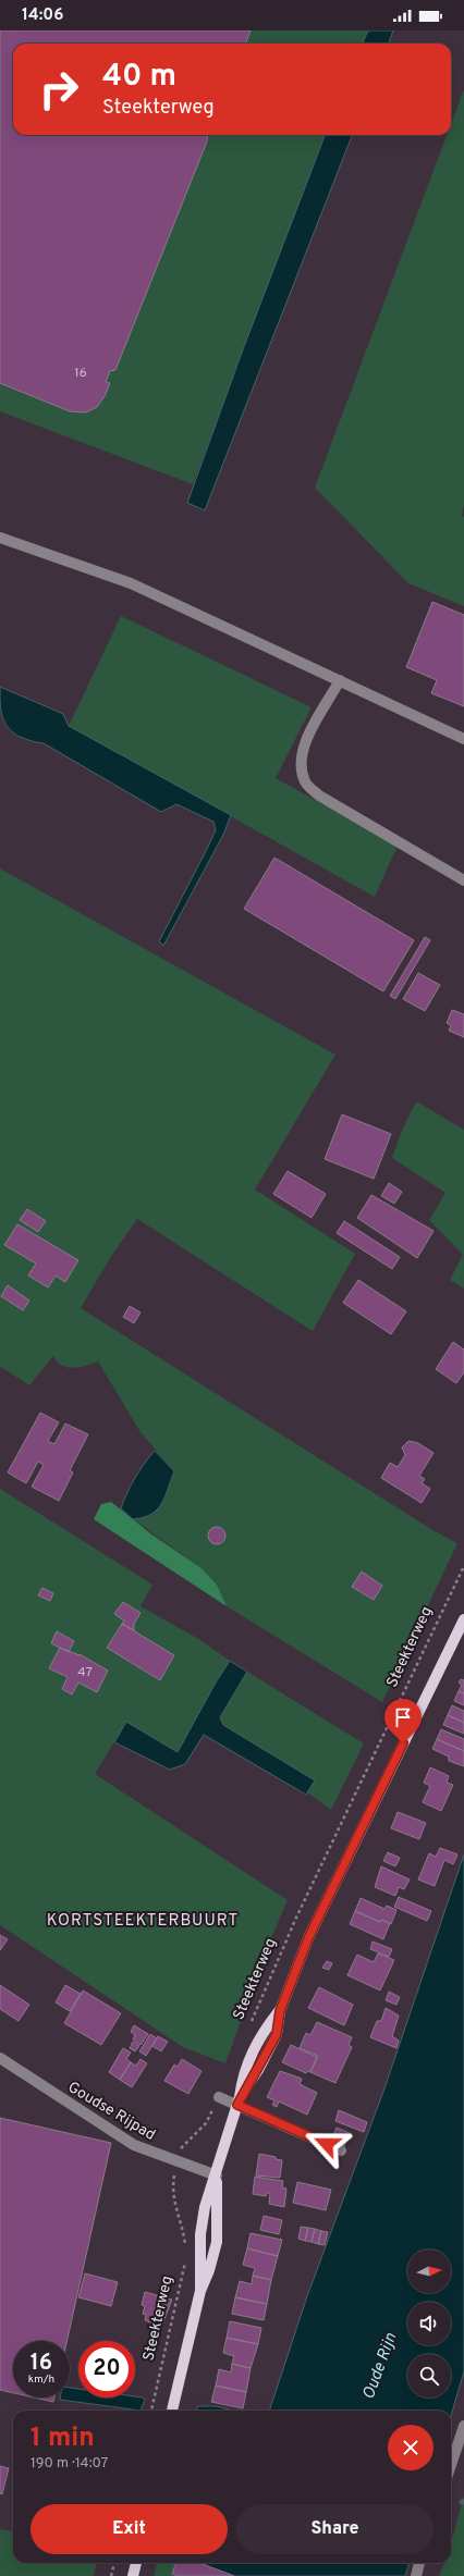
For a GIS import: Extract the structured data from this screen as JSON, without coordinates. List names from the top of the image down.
{
  "streets": {
    "street": ["Goudse Rijpad"],
    "path": ["Steekterweg"]
  },
  "districts": ["KORTSTEEKTERBUURT"],
  "water": ["Oude Rijn"],
  "house_numbers": ["16", "47"],
  "north": "right",
  "page": {
    "status": "14:06",
    "turn": ["40 m", "Steekterweg"],
    "speed": "16 km/h",
    "limit": "20",
    "heading": ["1 min", "190 m · 14:07"],
    "buttons": ["Exit", "Share"]
  }
}
